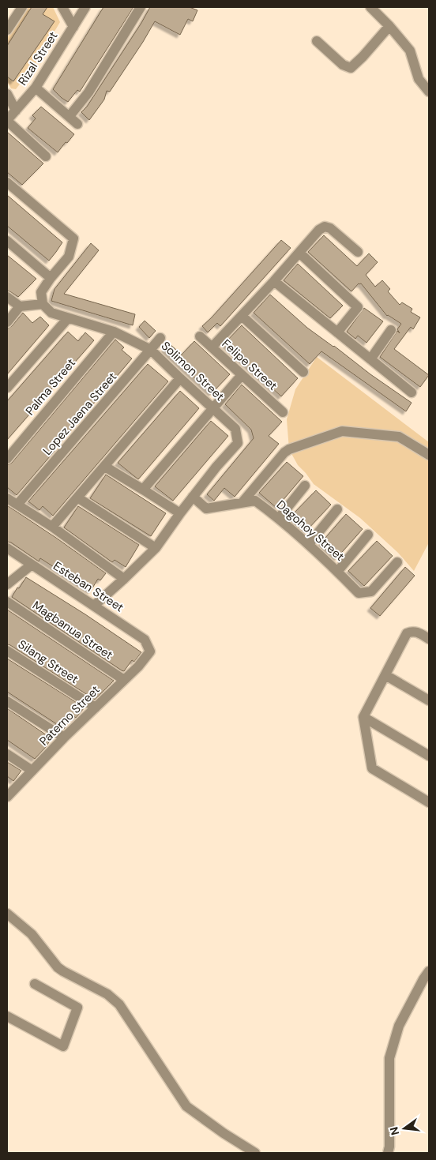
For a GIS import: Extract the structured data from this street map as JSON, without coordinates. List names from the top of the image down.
{
  "streets": {
    "street": [
      "Rizal Street",
      "Felipe Street",
      "Solimon Street",
      "Palma Street",
      "Lopez Jaena Street",
      "Dagohoy Street",
      "Esteban Street",
      "Magbanua Street",
      "Silang Street",
      "Paterno Street"
    ]
  },
  "crossings": [
    ["Solimon Street", "Palma Street"],
    ["Solimon Street", "Lopez Jaena Street"],
    ["Solimon Street", "Dagohoy Street"],
    ["Solimon Street", "Esteban Street"],
    ["Esteban Street", "Paterno Street"],
    ["Magbanua Street", "Paterno Street"],
    ["Silang Street", "Paterno Street"]
  ],
  "north": "left"
}
